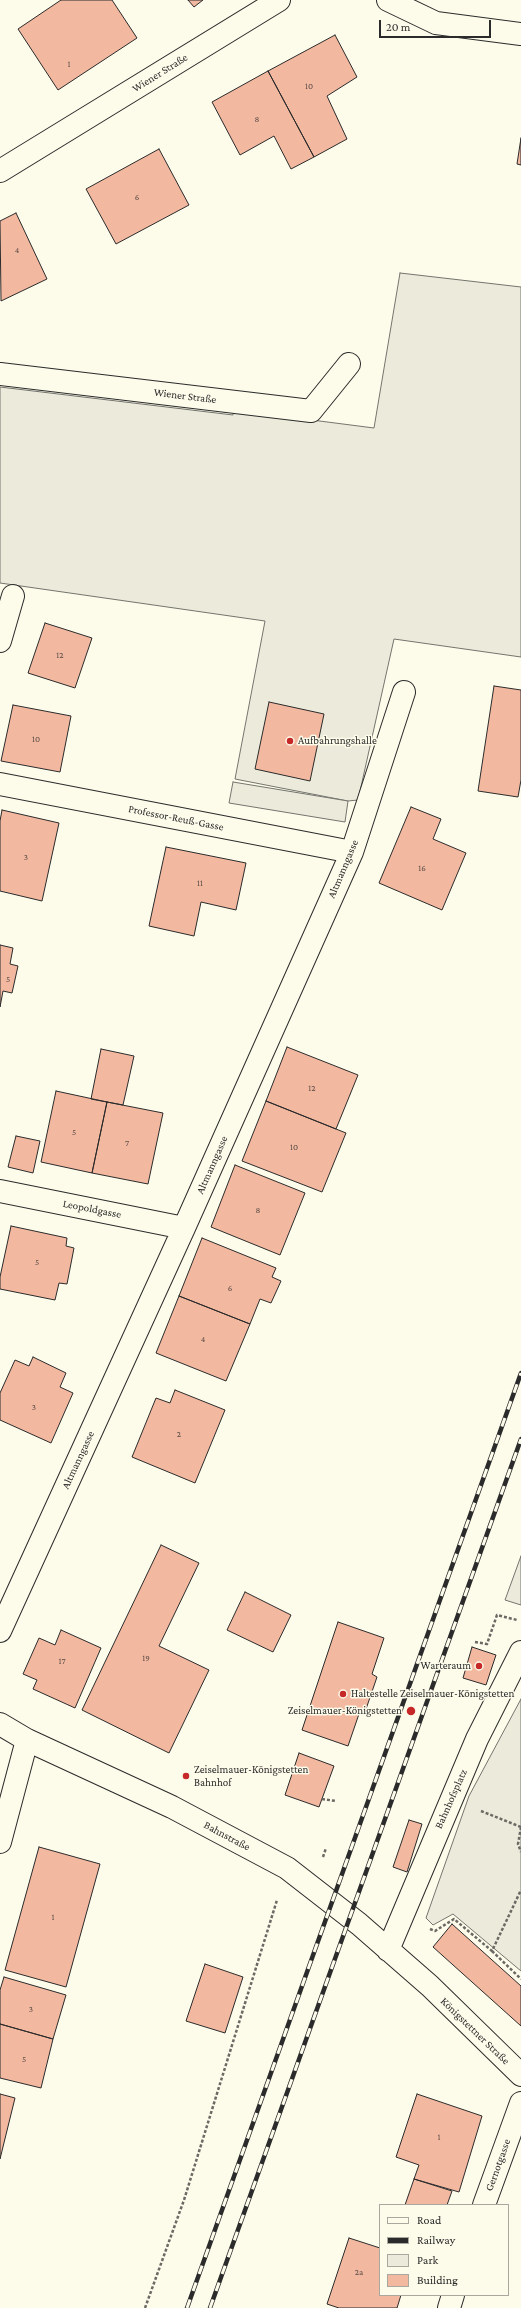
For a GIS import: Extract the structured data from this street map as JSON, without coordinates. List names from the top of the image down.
{
  "streets": {
    "street": [
      "Wiener Straße",
      "Professor-Reuß-Gasse",
      "Altmanngasse",
      "Leopoldgasse",
      "Bahnhofsplatz",
      "Bahnstraße",
      "Königstettner Straße",
      "Gernotgasse"
    ]
  },
  "crossings": [
    ["Professor-Reuß-Gasse", "Altmanngasse"],
    ["Altmanngasse", "Leopoldgasse"],
    ["Bahnhofsplatz", "Bahnstraße"],
    ["Bahnstraße", "Königstettner Straße"]
  ],
  "places": [
    "Aufbahrungshalle",
    "Warteraum",
    "Haltestelle Zeiselmauer-Königstetten",
    "Zeiselmauer-Königstetten",
    "Zeiselmauer-Königstetten Bahnhof"
  ],
  "house_numbers": [
    "1",
    "10",
    "8",
    "6",
    "4",
    "12",
    "10",
    "3",
    "16",
    "11",
    "5",
    "12",
    "5",
    "7",
    "10",
    "8",
    "5",
    "6",
    "4",
    "3",
    "2",
    "19",
    "17",
    "1",
    "3",
    "5",
    "1",
    "2a"
  ],
  "legend": [
    "Road",
    "Railway",
    "Park",
    "Building"
  ],
  "scale_bar": "20 m"
}
